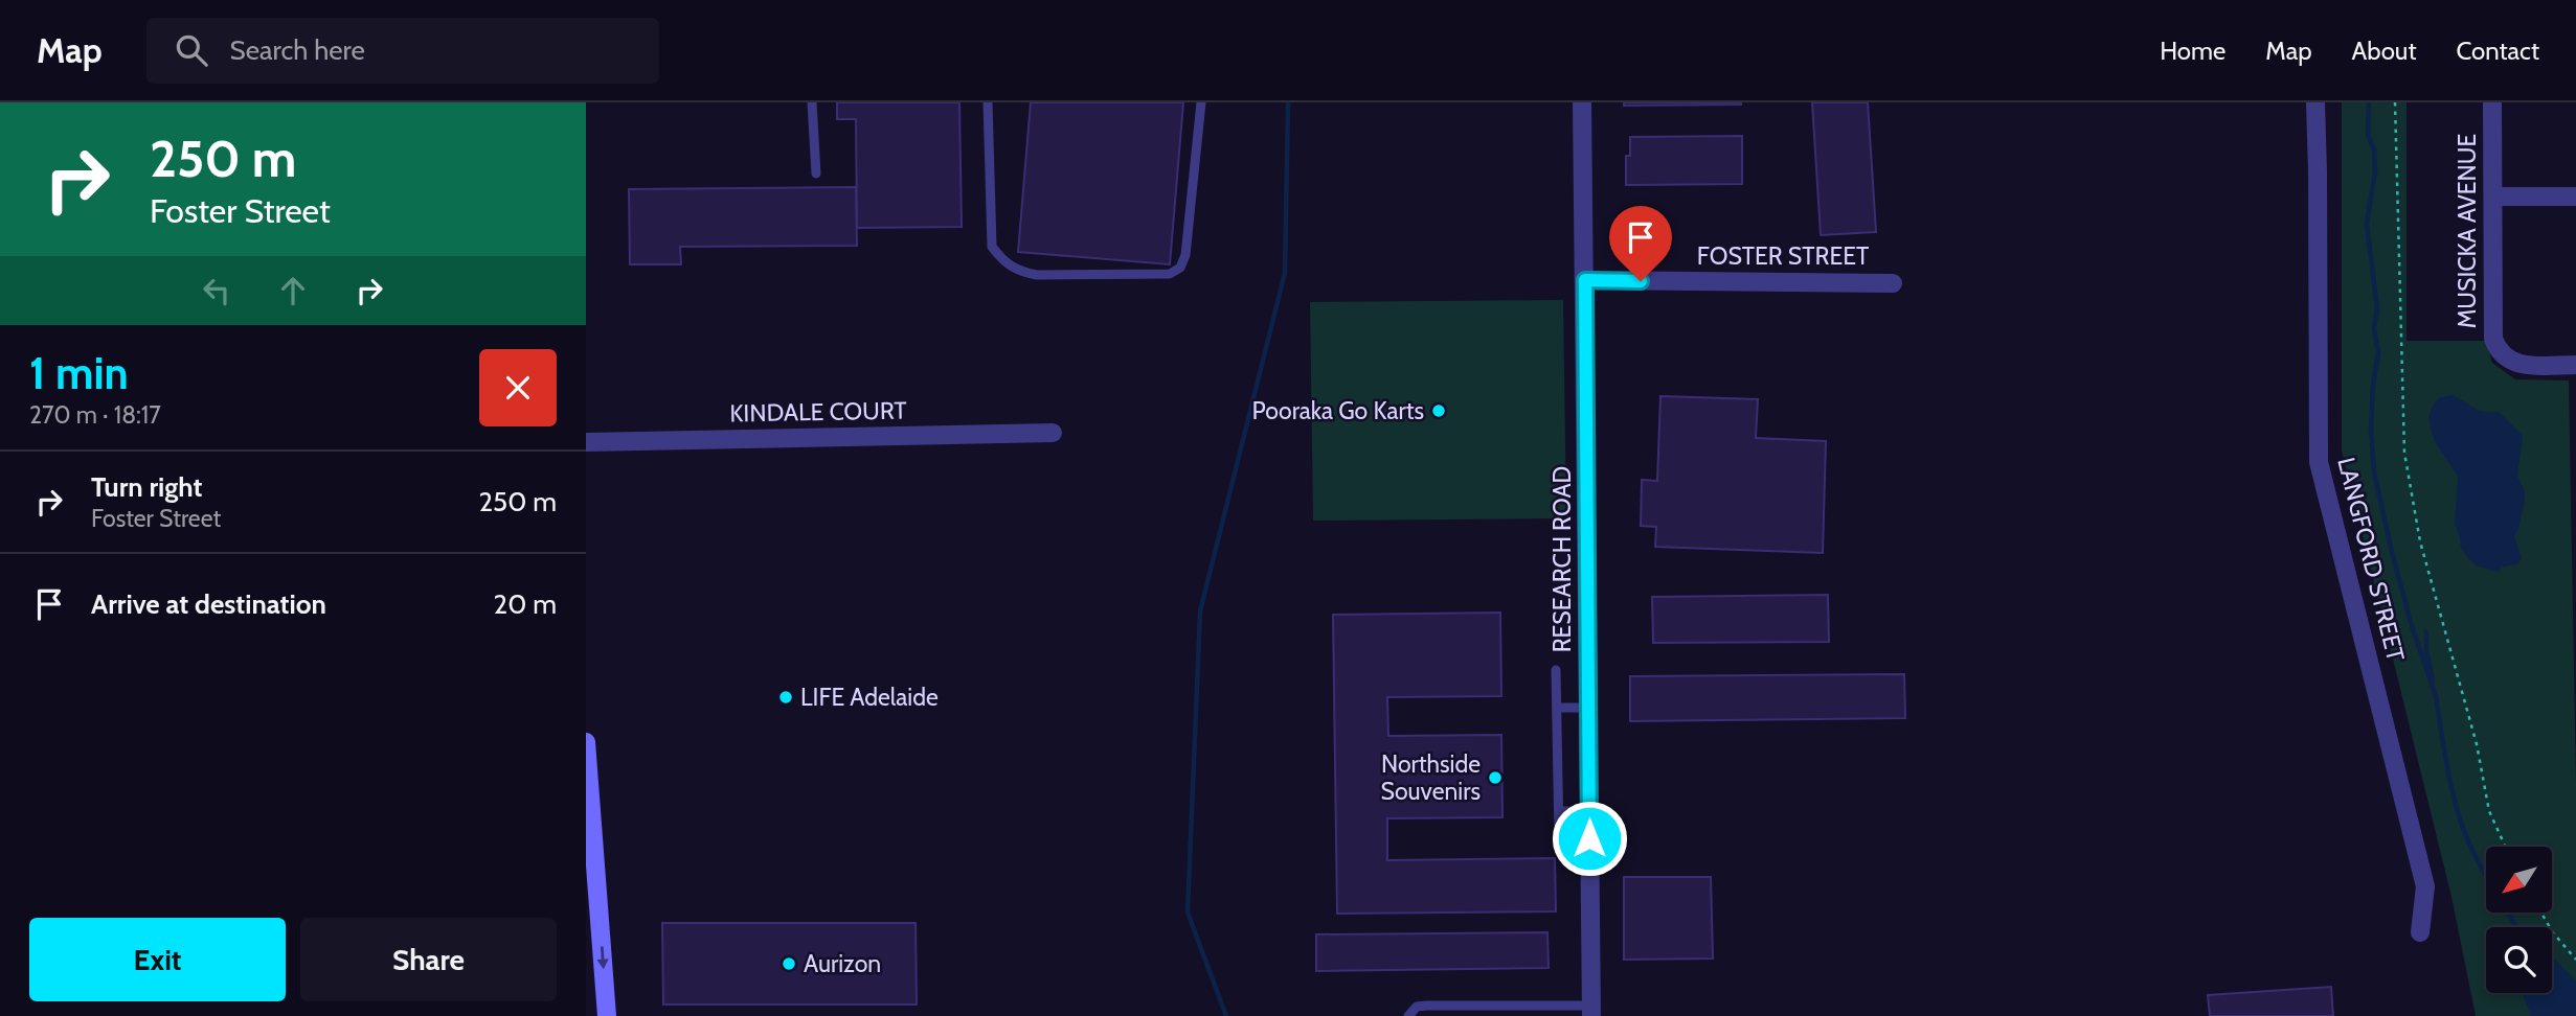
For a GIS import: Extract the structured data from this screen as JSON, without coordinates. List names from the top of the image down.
{
  "streets": {
    "street": [
      "MUSICKA AVENUE",
      "FOSTER STREET",
      "KINDALE COURT",
      "RESEARCH ROAD",
      "LANGFORD STREET"
    ]
  },
  "crossings": [
    ["FOSTER STREET", "RESEARCH ROAD"]
  ],
  "places": [
    "Pooraka Go Karts",
    "LIFE Adelaide",
    "Northside Souvenirs",
    "Aurizon"
  ],
  "north": "bottom left",
  "page": {
    "header": "Map",
    "search": "Search here",
    "nav": [
      "Home",
      "Map",
      "About",
      "Contact"
    ],
    "turn": ["250 m", "Foster Street"],
    "heading": ["1 min", "270 m · 18:17"],
    "list": [
      {
        "name": "Turn right",
        "note": "Foster Street",
        "value": "250 m"
      },
      {
        "name": "Arrive at destination",
        "value": "20 m"
      }
    ],
    "buttons": ["Exit", "Share"]
  }
}
